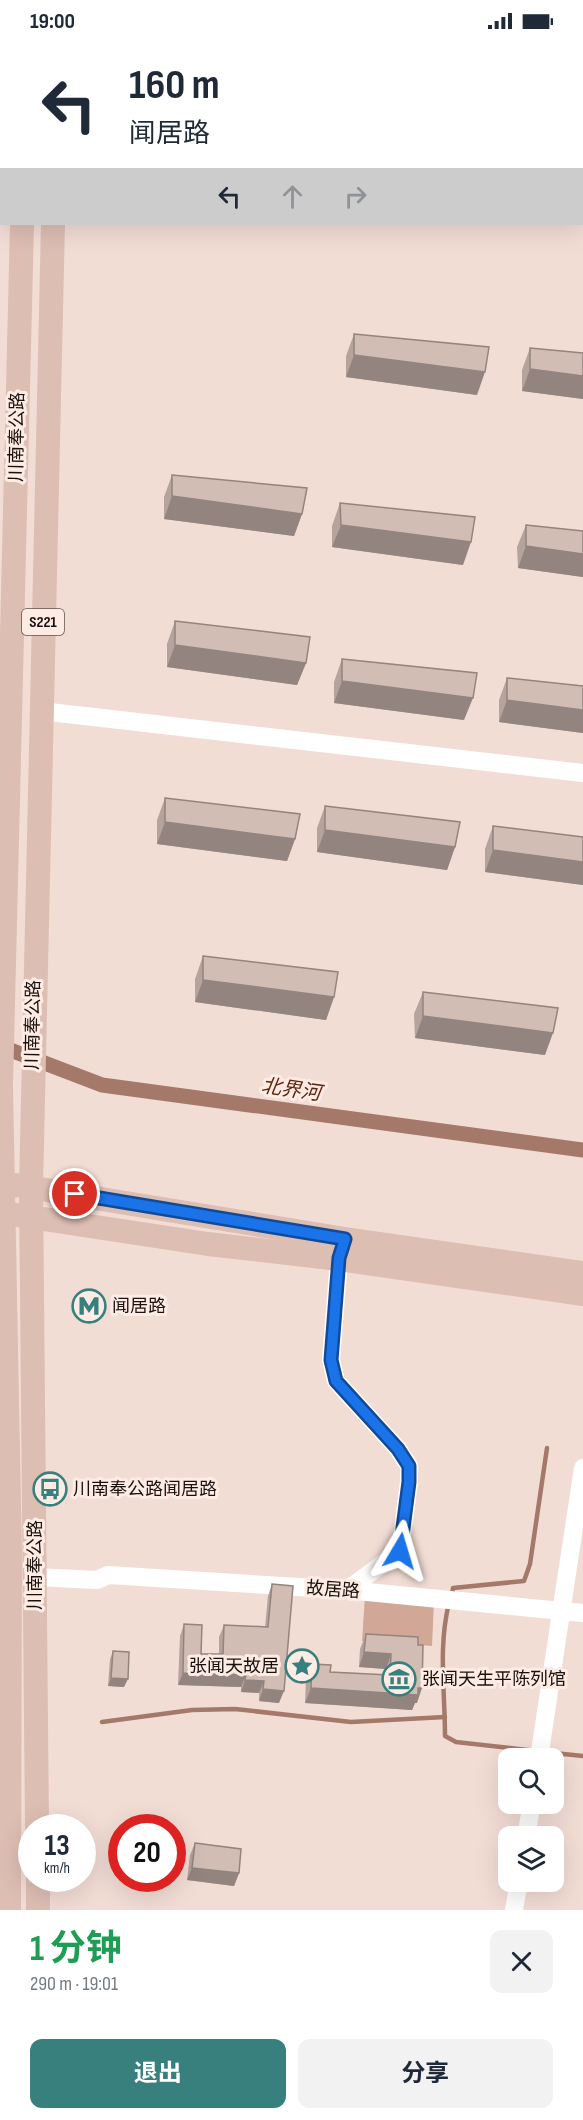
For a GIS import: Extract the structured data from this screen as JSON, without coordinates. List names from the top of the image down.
{
  "streets": {
    "main road": ["川南奉公路", "S221"],
    "street": ["故居路"]
  },
  "crossings": [
    ["川南奉公路", "故居路"]
  ],
  "water": ["北界河"],
  "places": {
    "metro station": ["闻居路"],
    "bus stop": ["川南奉公路闻居路"],
    "place": ["张闻天故居"],
    "museum": ["张闻天生平陈列馆"]
  },
  "page": {
    "status": "19:00",
    "turn": ["160 m", "闻居路"],
    "speed": "13 km/h",
    "limit": "20",
    "heading": ["1 分钟", "290 m · 19:01"],
    "buttons": ["退出", "分享"]
  }
}
